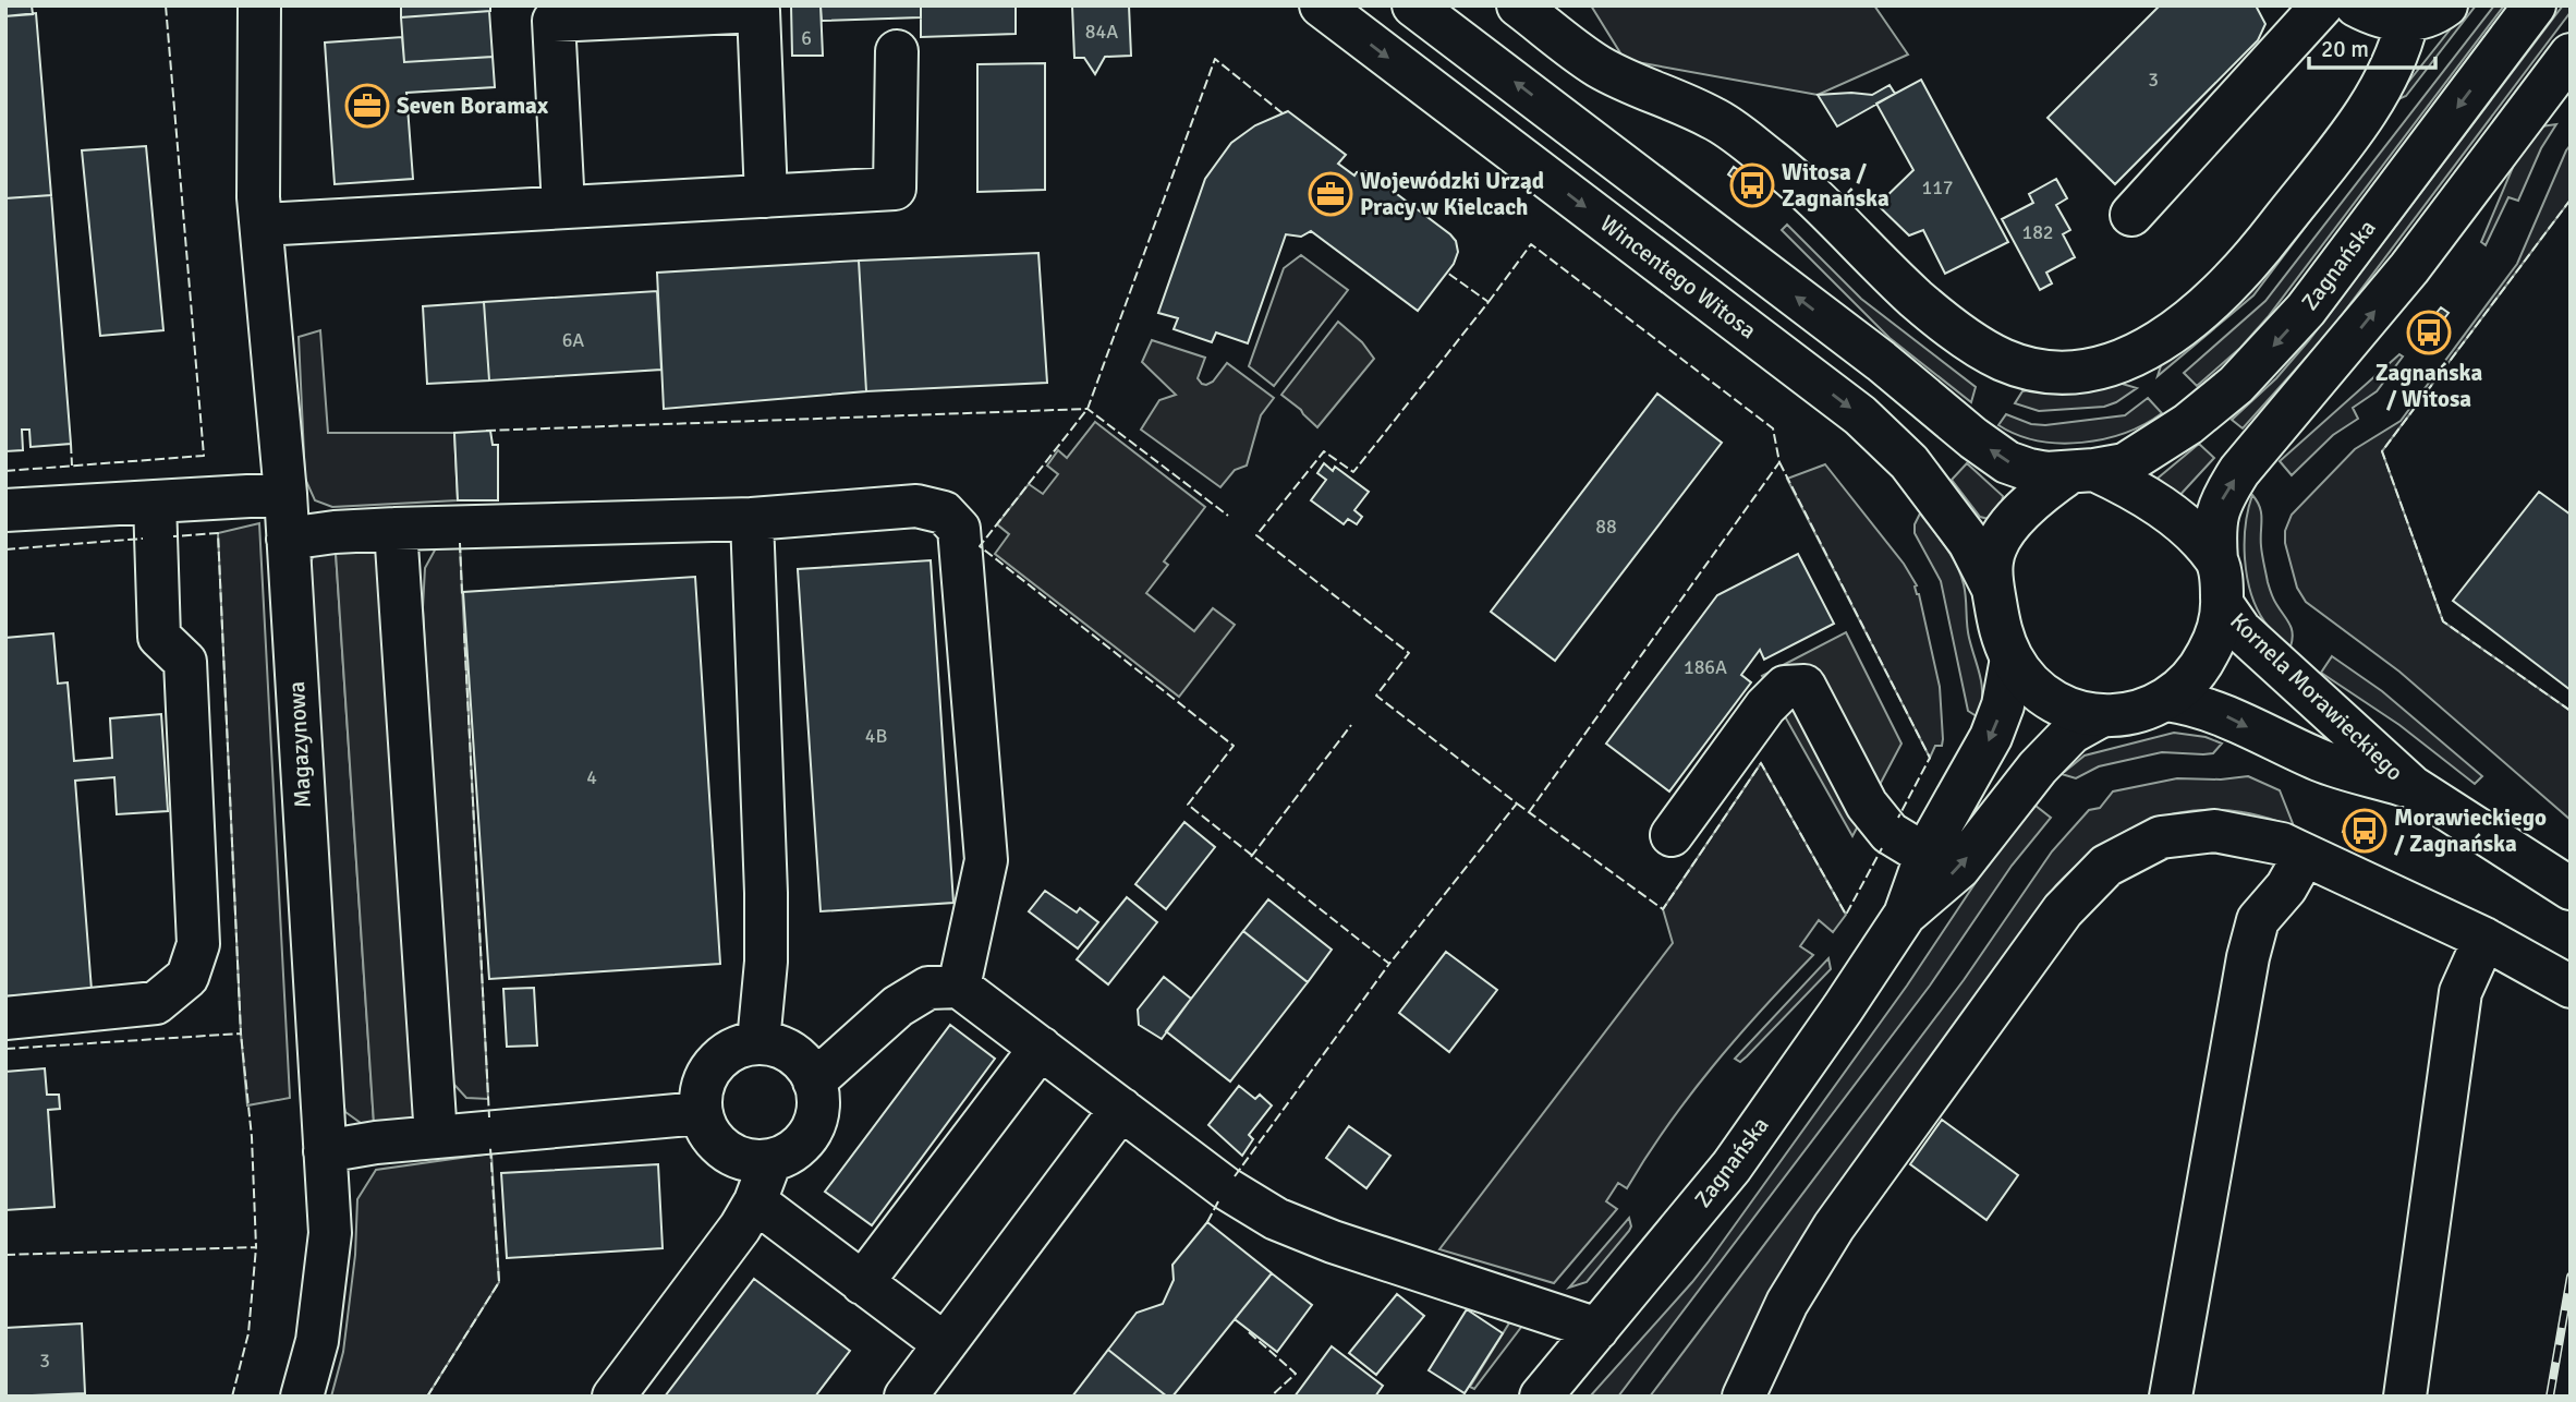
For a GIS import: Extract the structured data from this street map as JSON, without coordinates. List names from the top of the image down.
{
  "streets": {
    "main road": [
      "Zagnańska",
      "Wincentego Witosa",
      "Kornela Morawieckiego",
      "Magazynowa"
    ]
  },
  "crossings": [
    ["Zagnańska", "Wincentego Witosa"],
    ["Zagnańska", "Kornela Morawieckiego"],
    ["Wincentego Witosa", "Kornela Morawieckiego"]
  ],
  "places": {
    "office": ["Seven Boramax", "Wojewódzki Urząd Pracy w Kielcach"],
    "bus stop": ["Witosa / Zagnańska", "Zagnańska / Witosa", "Morawieckiego / Zagnańska"]
  },
  "house_numbers": [
    "84A",
    "6",
    "3",
    "117",
    "182",
    "6A",
    "88",
    "186A",
    "4B",
    "4",
    "3"
  ],
  "scale_bar": "20 m"
}
